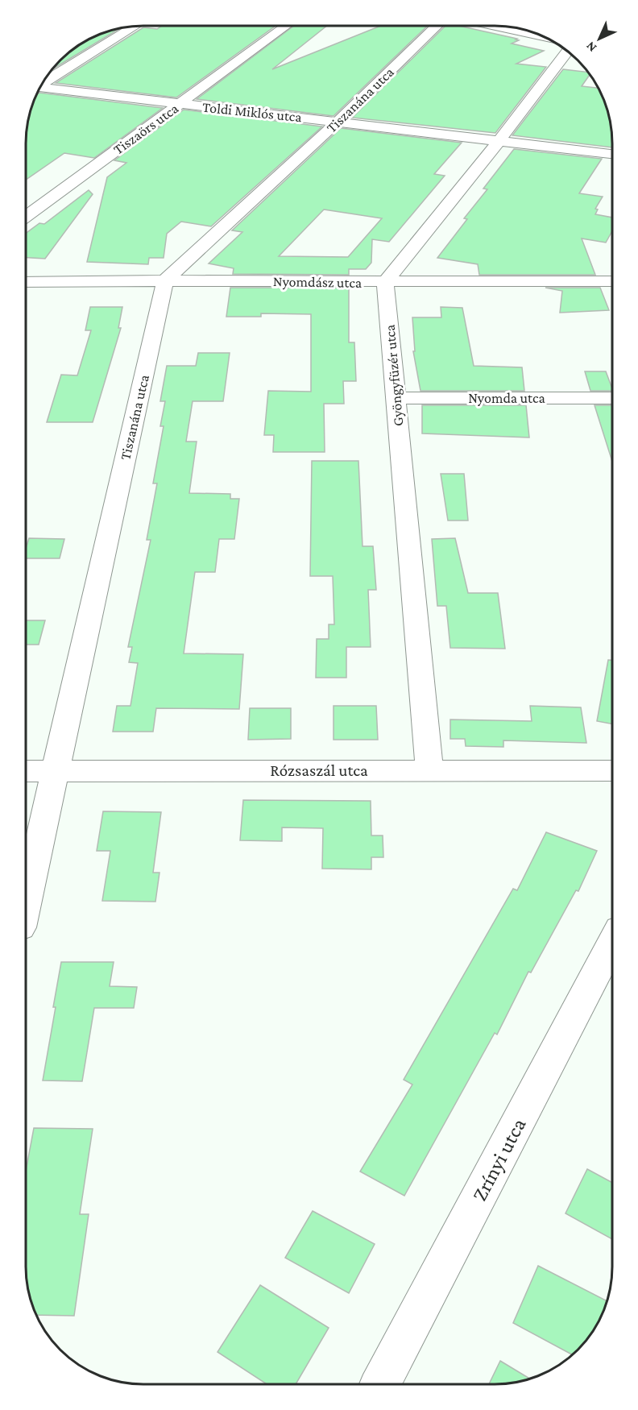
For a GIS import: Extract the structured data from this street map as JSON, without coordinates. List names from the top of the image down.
{
  "streets": {
    "street": [
      "Tiszanána utca",
      "Toldi Miklós utca",
      "Tiszaörs utca",
      "Nyomdász utca",
      "Gyöngyfüzér utca",
      "Nyomda utca",
      "Rózsaszál utca",
      "Zrínyi utca"
    ]
  },
  "crossings": [
    ["Tiszanána utca", "Toldi Miklós utca"],
    ["Tiszanána utca", "Nyomdász utca"],
    ["Tiszanána utca", "Rózsaszál utca"],
    ["Toldi Miklós utca", "Tiszaörs utca"],
    ["Nyomdász utca", "Gyöngyfüzér utca"],
    ["Gyöngyfüzér utca", "Nyomda utca"],
    ["Gyöngyfüzér utca", "Rózsaszál utca"]
  ],
  "north": "bottom left"
}
